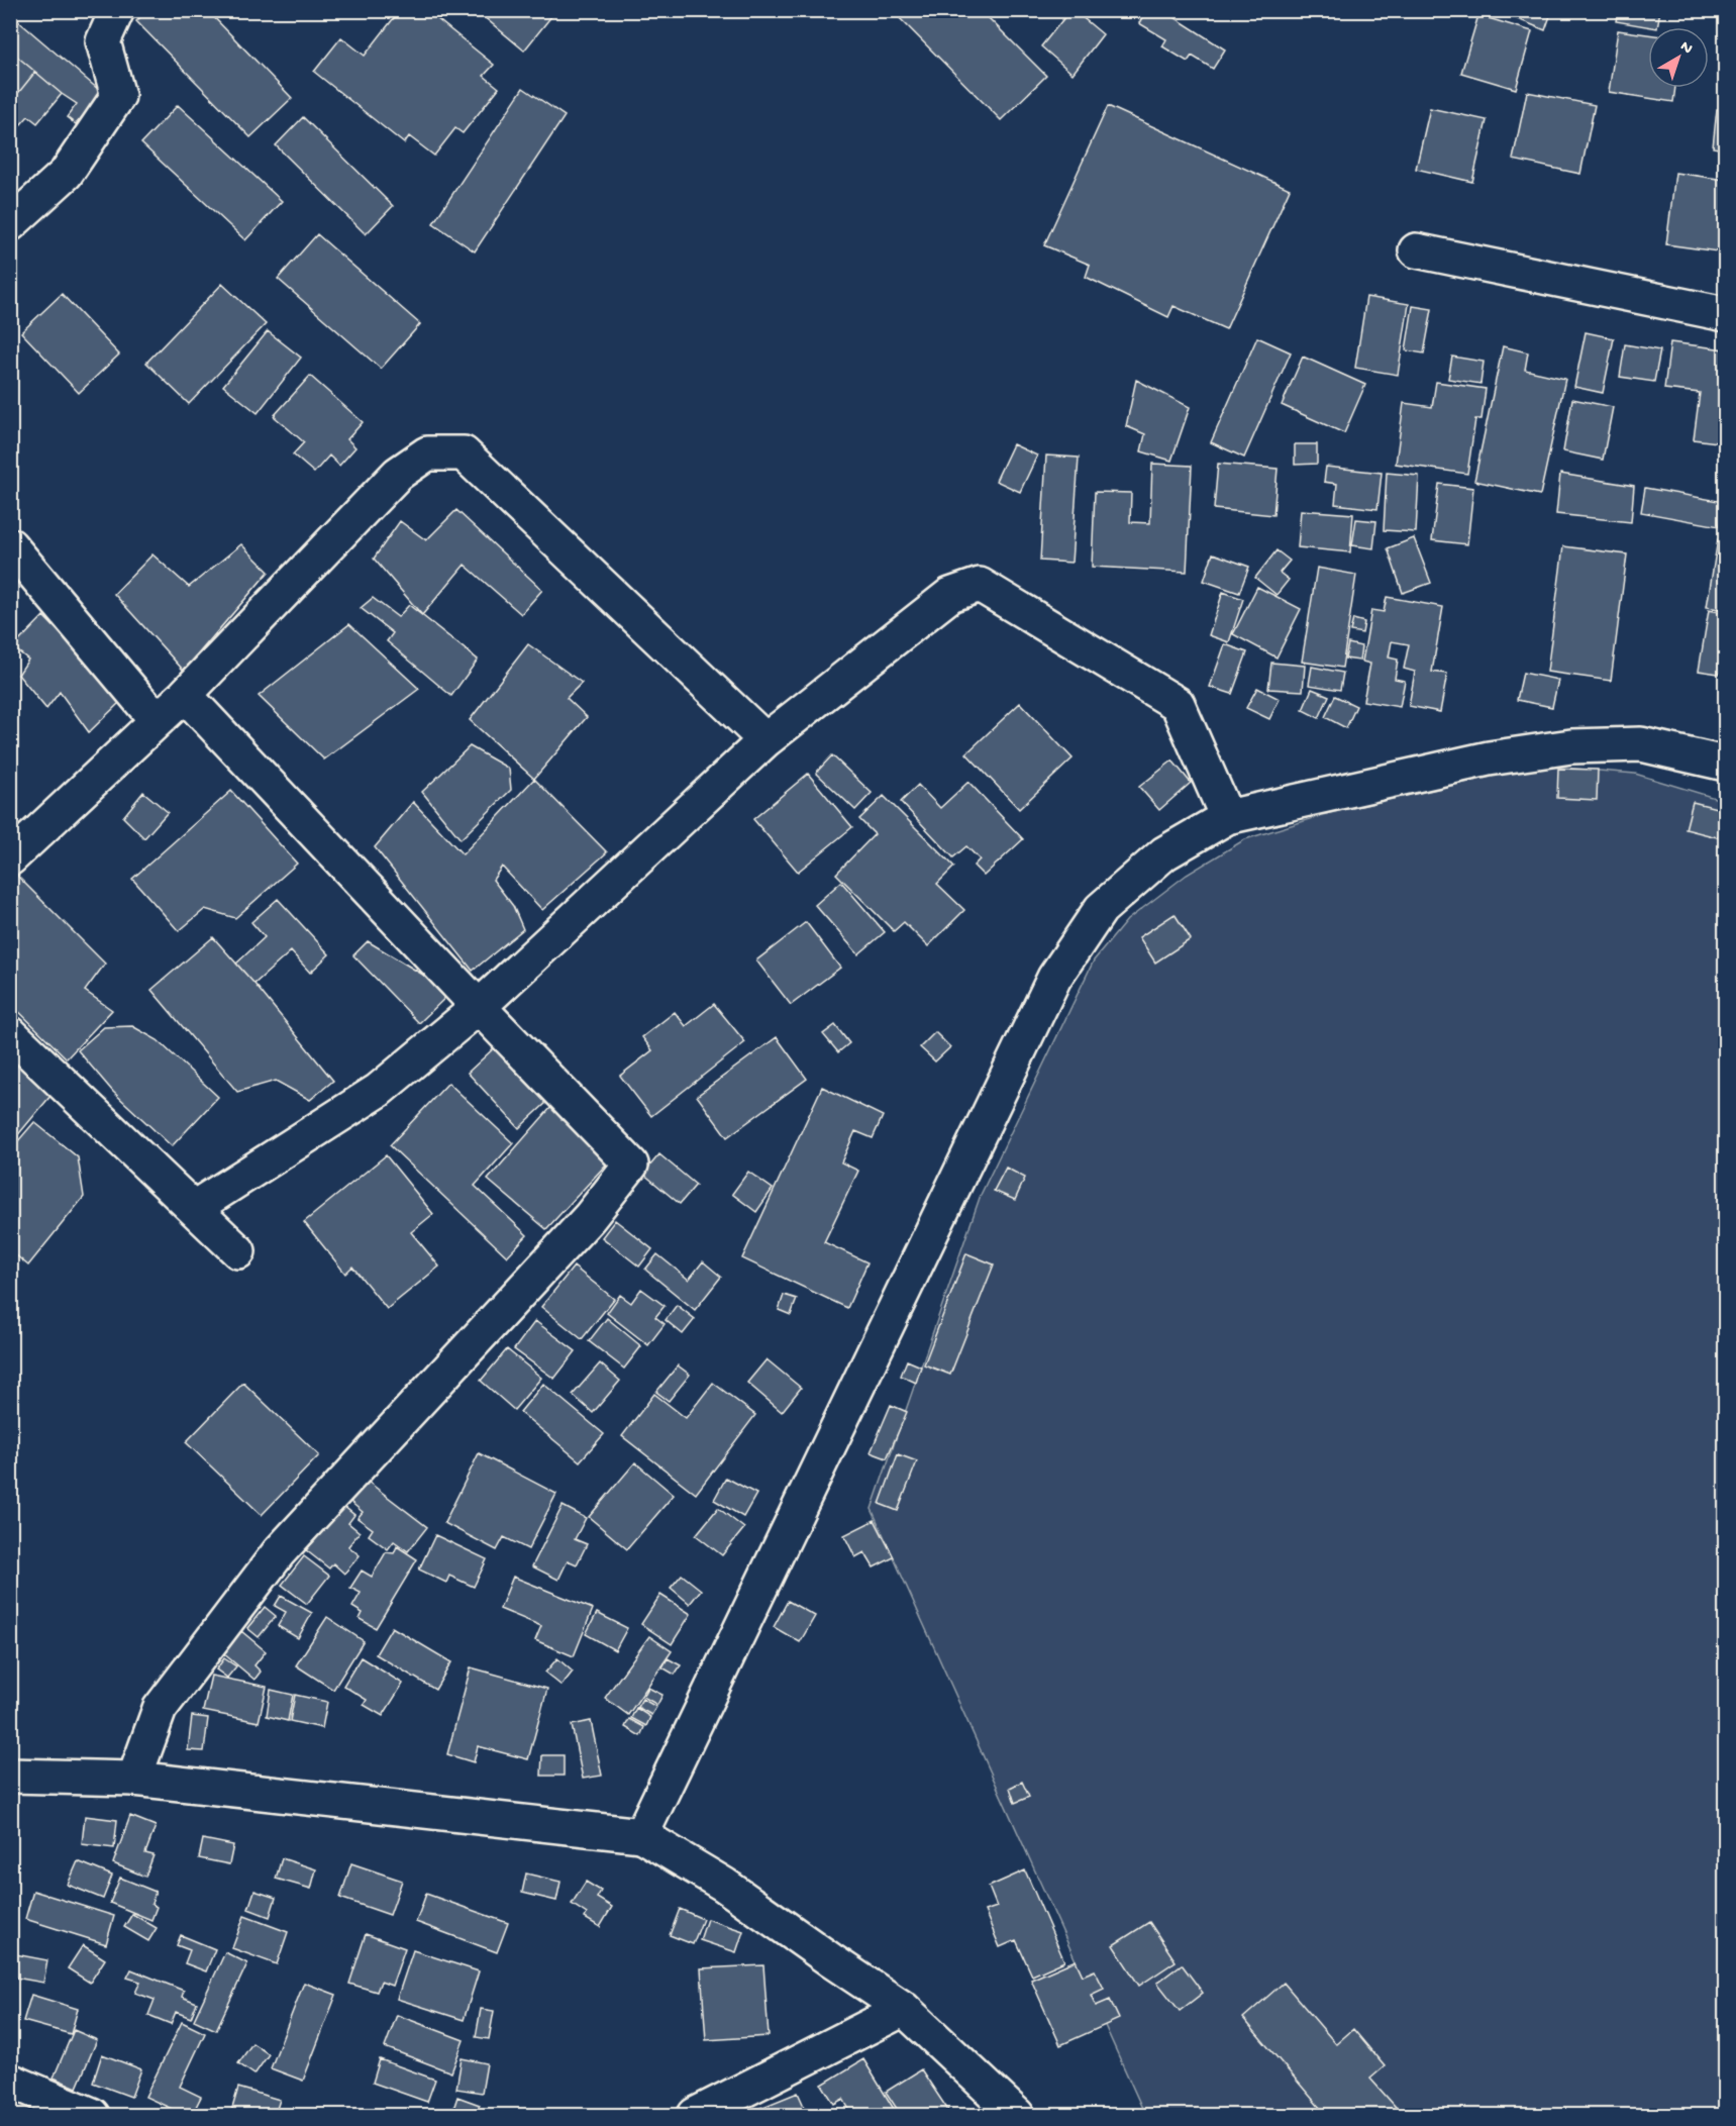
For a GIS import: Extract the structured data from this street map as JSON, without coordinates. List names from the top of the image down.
{
  "north": "top right"
}
